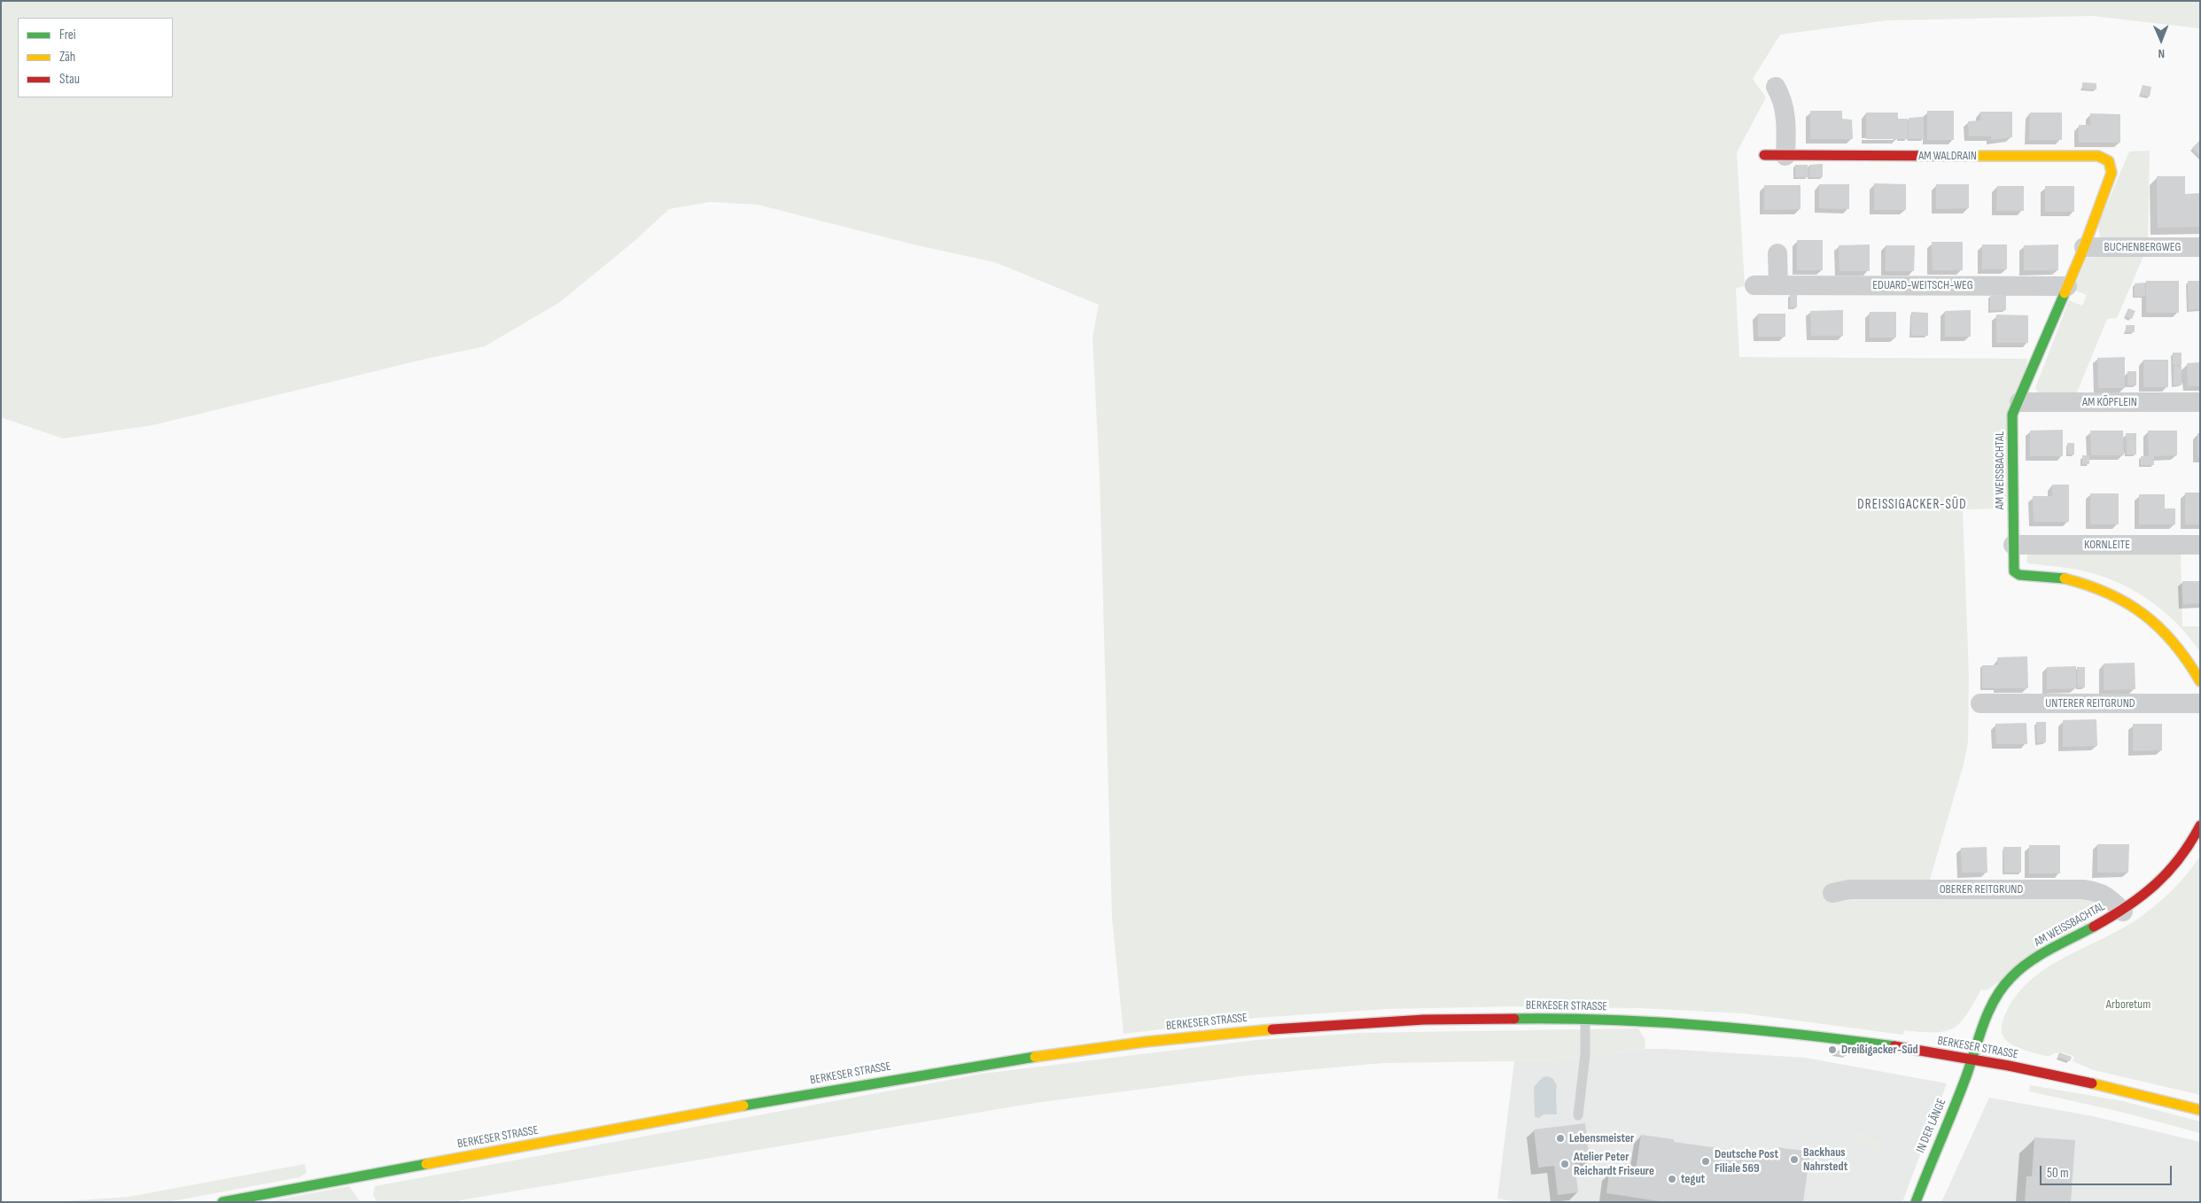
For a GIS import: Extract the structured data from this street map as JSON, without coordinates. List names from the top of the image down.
{
  "streets": {
    "main road": [
      "AM WALDRAIN",
      "AM WEISSBACHTAL",
      "BERKESER STRASSE",
      "IN DER LÄNGE"
    ],
    "street": [
      "BUCHENBERGWEG",
      "EDUARD-WEITSCH-WEG",
      "AM KÖPFLEIN",
      "KORNLEITE",
      "UNTERER REITGRUND",
      "OBERER REITGRUND"
    ]
  },
  "crossings": [
    ["AM WALDRAIN", "AM WEISSBACHTAL"],
    ["BUCHENBERGWEG", "AM WEISSBACHTAL"],
    ["EDUARD-WEITSCH-WEG", "AM WEISSBACHTAL"],
    ["AM KÖPFLEIN", "AM WEISSBACHTAL"],
    ["AM WEISSBACHTAL", "KORNLEITE"],
    ["AM WEISSBACHTAL", "OBERER REITGRUND"],
    ["AM WEISSBACHTAL", "BERKESER STRASSE"],
    ["AM WEISSBACHTAL", "IN DER LÄNGE"],
    ["BERKESER STRASSE", "IN DER LÄNGE"]
  ],
  "districts": ["DREISSIGACKER-SÜD"],
  "parks": ["Arboretum"],
  "places": [
    "Dreißigacker-Süd",
    "Lebensmeister",
    "Backhaus Nahrstedt",
    "Deutsche Post Filiale 569",
    "Atelier Peter Reichardt Friseure",
    "tegut"
  ],
  "legend": ["Frei", "Zäh", "Stau"],
  "scale_bar": "50 m",
  "north": "bottom"
}
